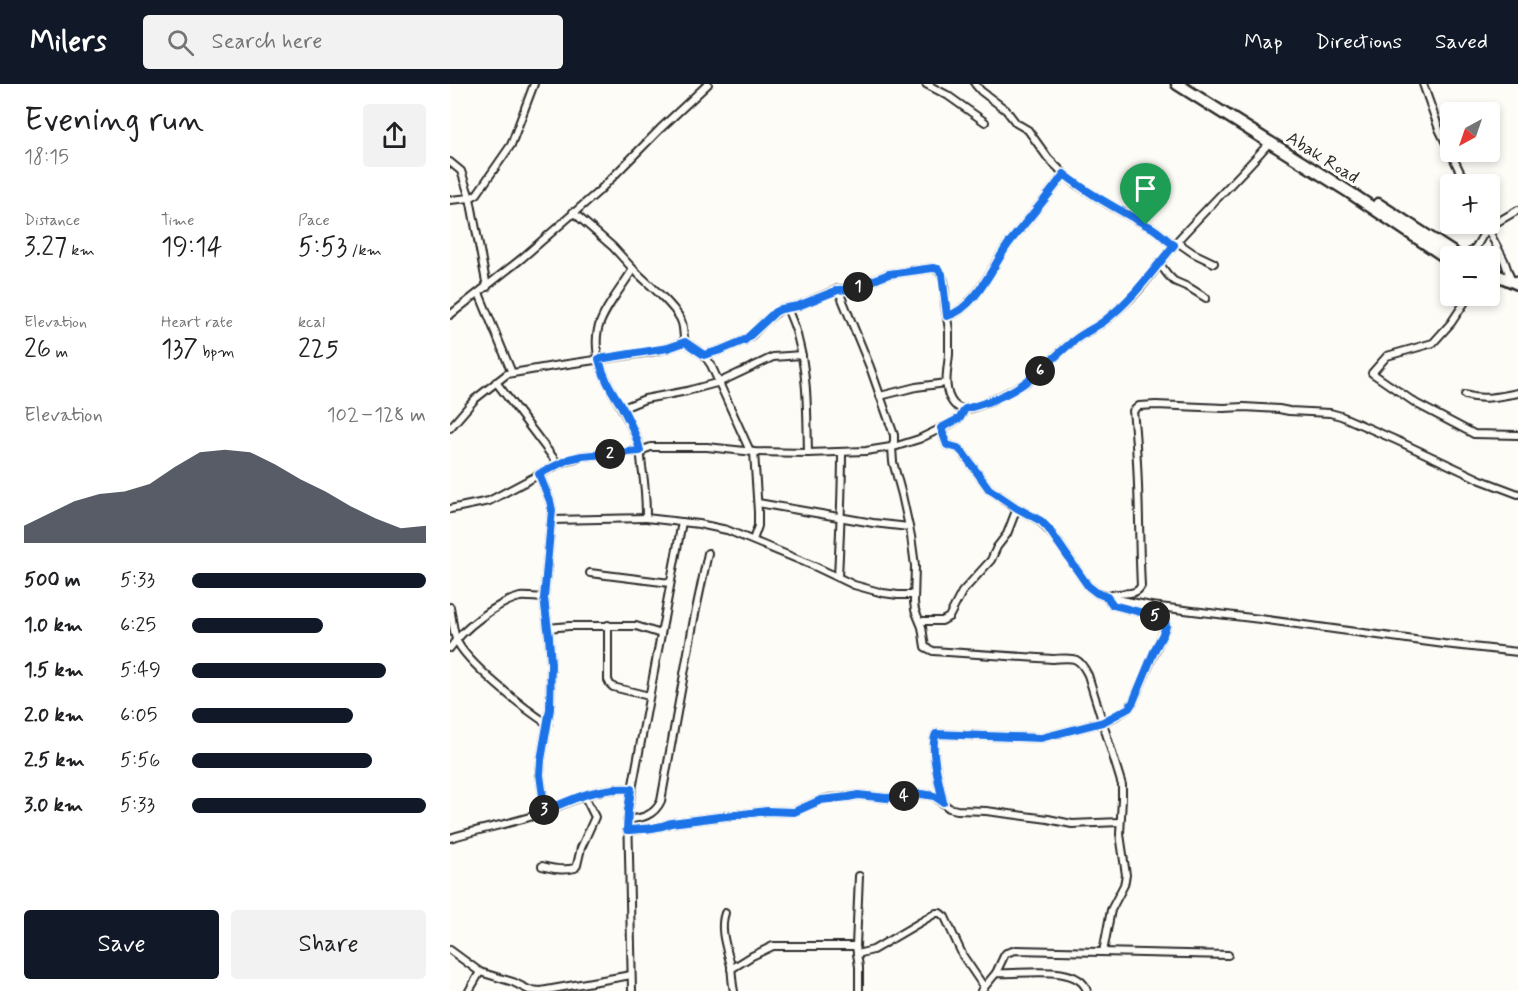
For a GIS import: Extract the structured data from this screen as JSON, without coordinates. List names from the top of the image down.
{
  "streets": {
    "highway": ["Abak Road"]
  },
  "north": "bottom left",
  "page": {
    "header": "Milers",
    "search": "Search here",
    "nav": ["Map", "Directions", "Saved"],
    "heading": ["Evening run", "18:15"],
    "map_buttons": ["+", "−"],
    "stats": [
      ["Distance", "3.27 km"],
      ["Time", "19:14"],
      ["Pace", "5:53 /km"],
      ["Elevation", "26 m"],
      ["Heart rate", "137 bpm"],
      ["kcal", "225"]
    ],
    "pins": [
      "1",
      "6",
      "2",
      "5",
      "4",
      "3"
    ],
    "chart": ["Elevation", "102–128 m"],
    "list": [
      {
        "name": "500 m",
        "note": "5:33"
      },
      {
        "name": "1.0 km",
        "note": "6:25"
      },
      {
        "name": "1.5 km",
        "note": "5:49"
      },
      {
        "name": "2.0 km",
        "note": "6:05"
      },
      {
        "name": "2.5 km",
        "note": "5:56"
      },
      {
        "name": "3.0 km",
        "note": "5:33"
      }
    ],
    "buttons": ["Save", "Share"]
  }
}
